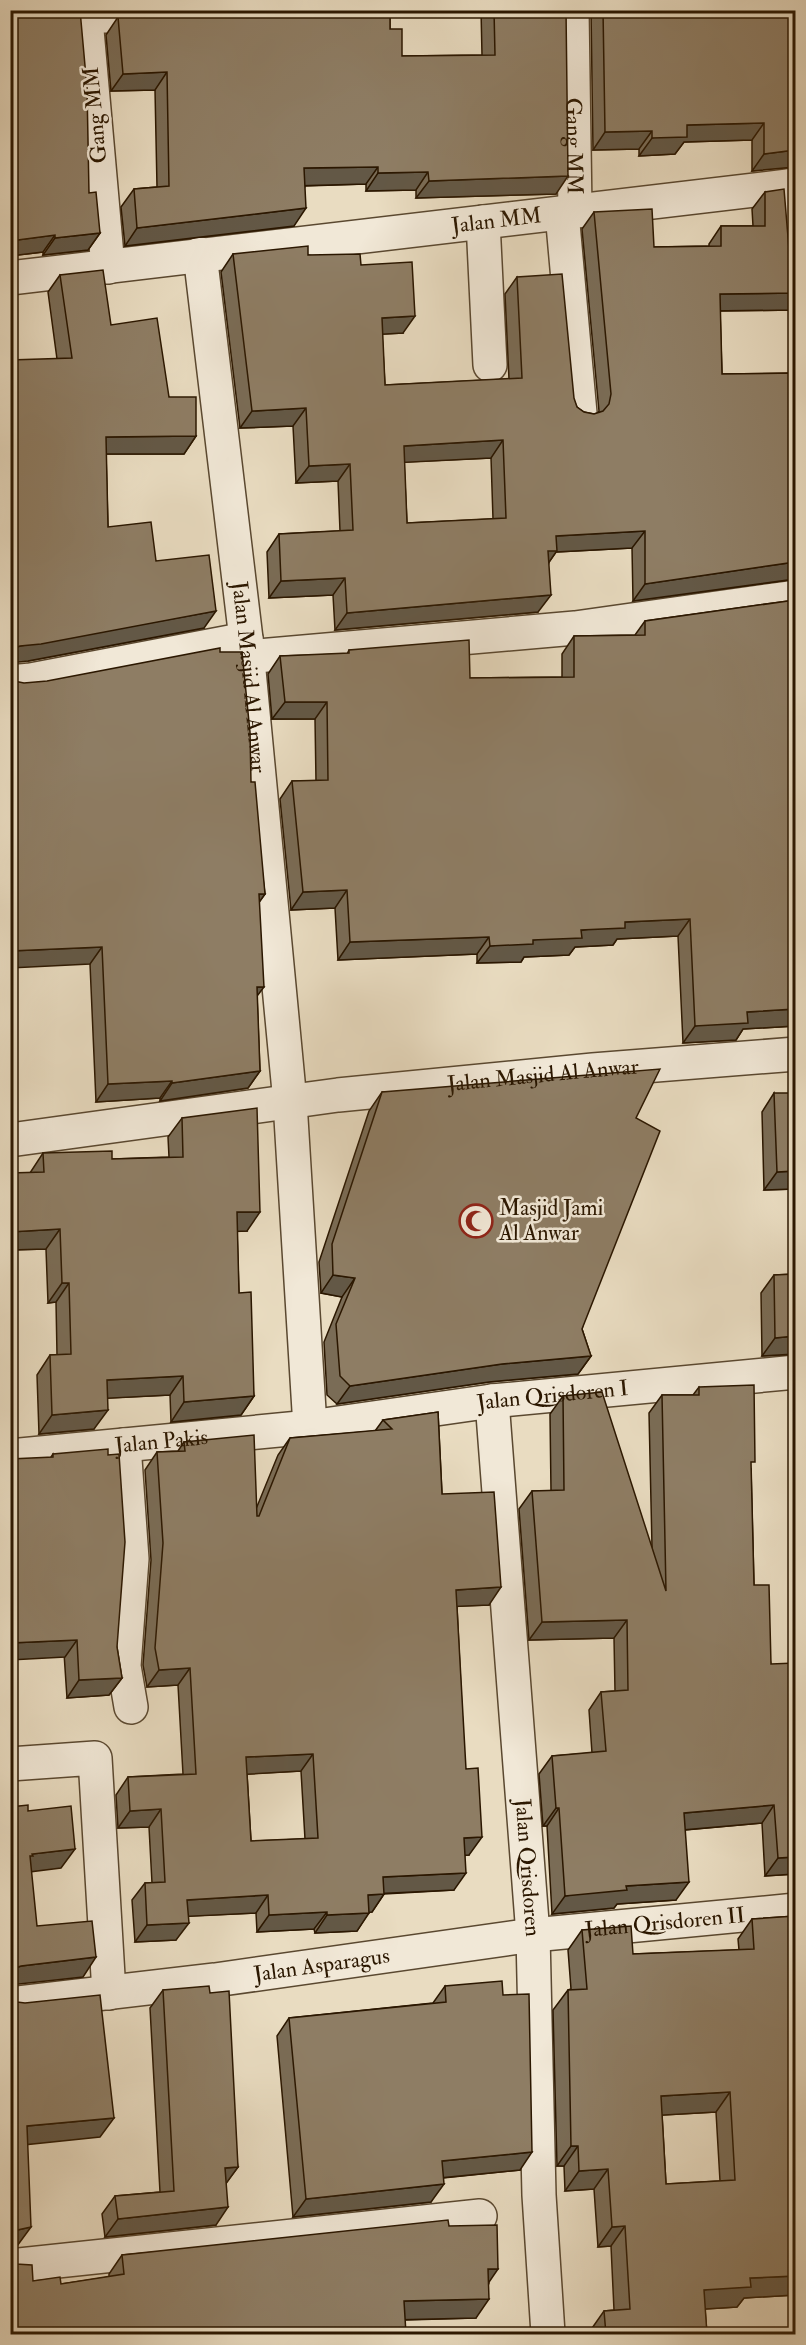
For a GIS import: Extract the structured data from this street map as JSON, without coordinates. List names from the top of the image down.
{
  "streets": {
    "street": [
      "Gang MM",
      "Jalan MM",
      "Jalan Masjid Al Anwar",
      "Jalan Qrisdoren I",
      "Jalan Pakis",
      "Jalan Qrisdoren",
      "Jalan Qrisdoren II",
      "Jalan Asparagus"
    ]
  },
  "crossings": [
    ["Gang MM", "Jalan MM"],
    ["Jalan MM", "Jalan Masjid Al Anwar"],
    ["Jalan Masjid Al Anwar", "Jalan Qrisdoren I"],
    ["Jalan Masjid Al Anwar", "Jalan Pakis"],
    ["Jalan Qrisdoren I", "Jalan Pakis"],
    ["Jalan Qrisdoren I", "Jalan Qrisdoren"],
    ["Jalan Qrisdoren", "Jalan Qrisdoren II"],
    ["Jalan Qrisdoren", "Jalan Asparagus"],
    ["Jalan Qrisdoren II", "Jalan Asparagus"]
  ],
  "places": {
    "mosque": ["Masjid Jami Al Anwar"]
  }
}
